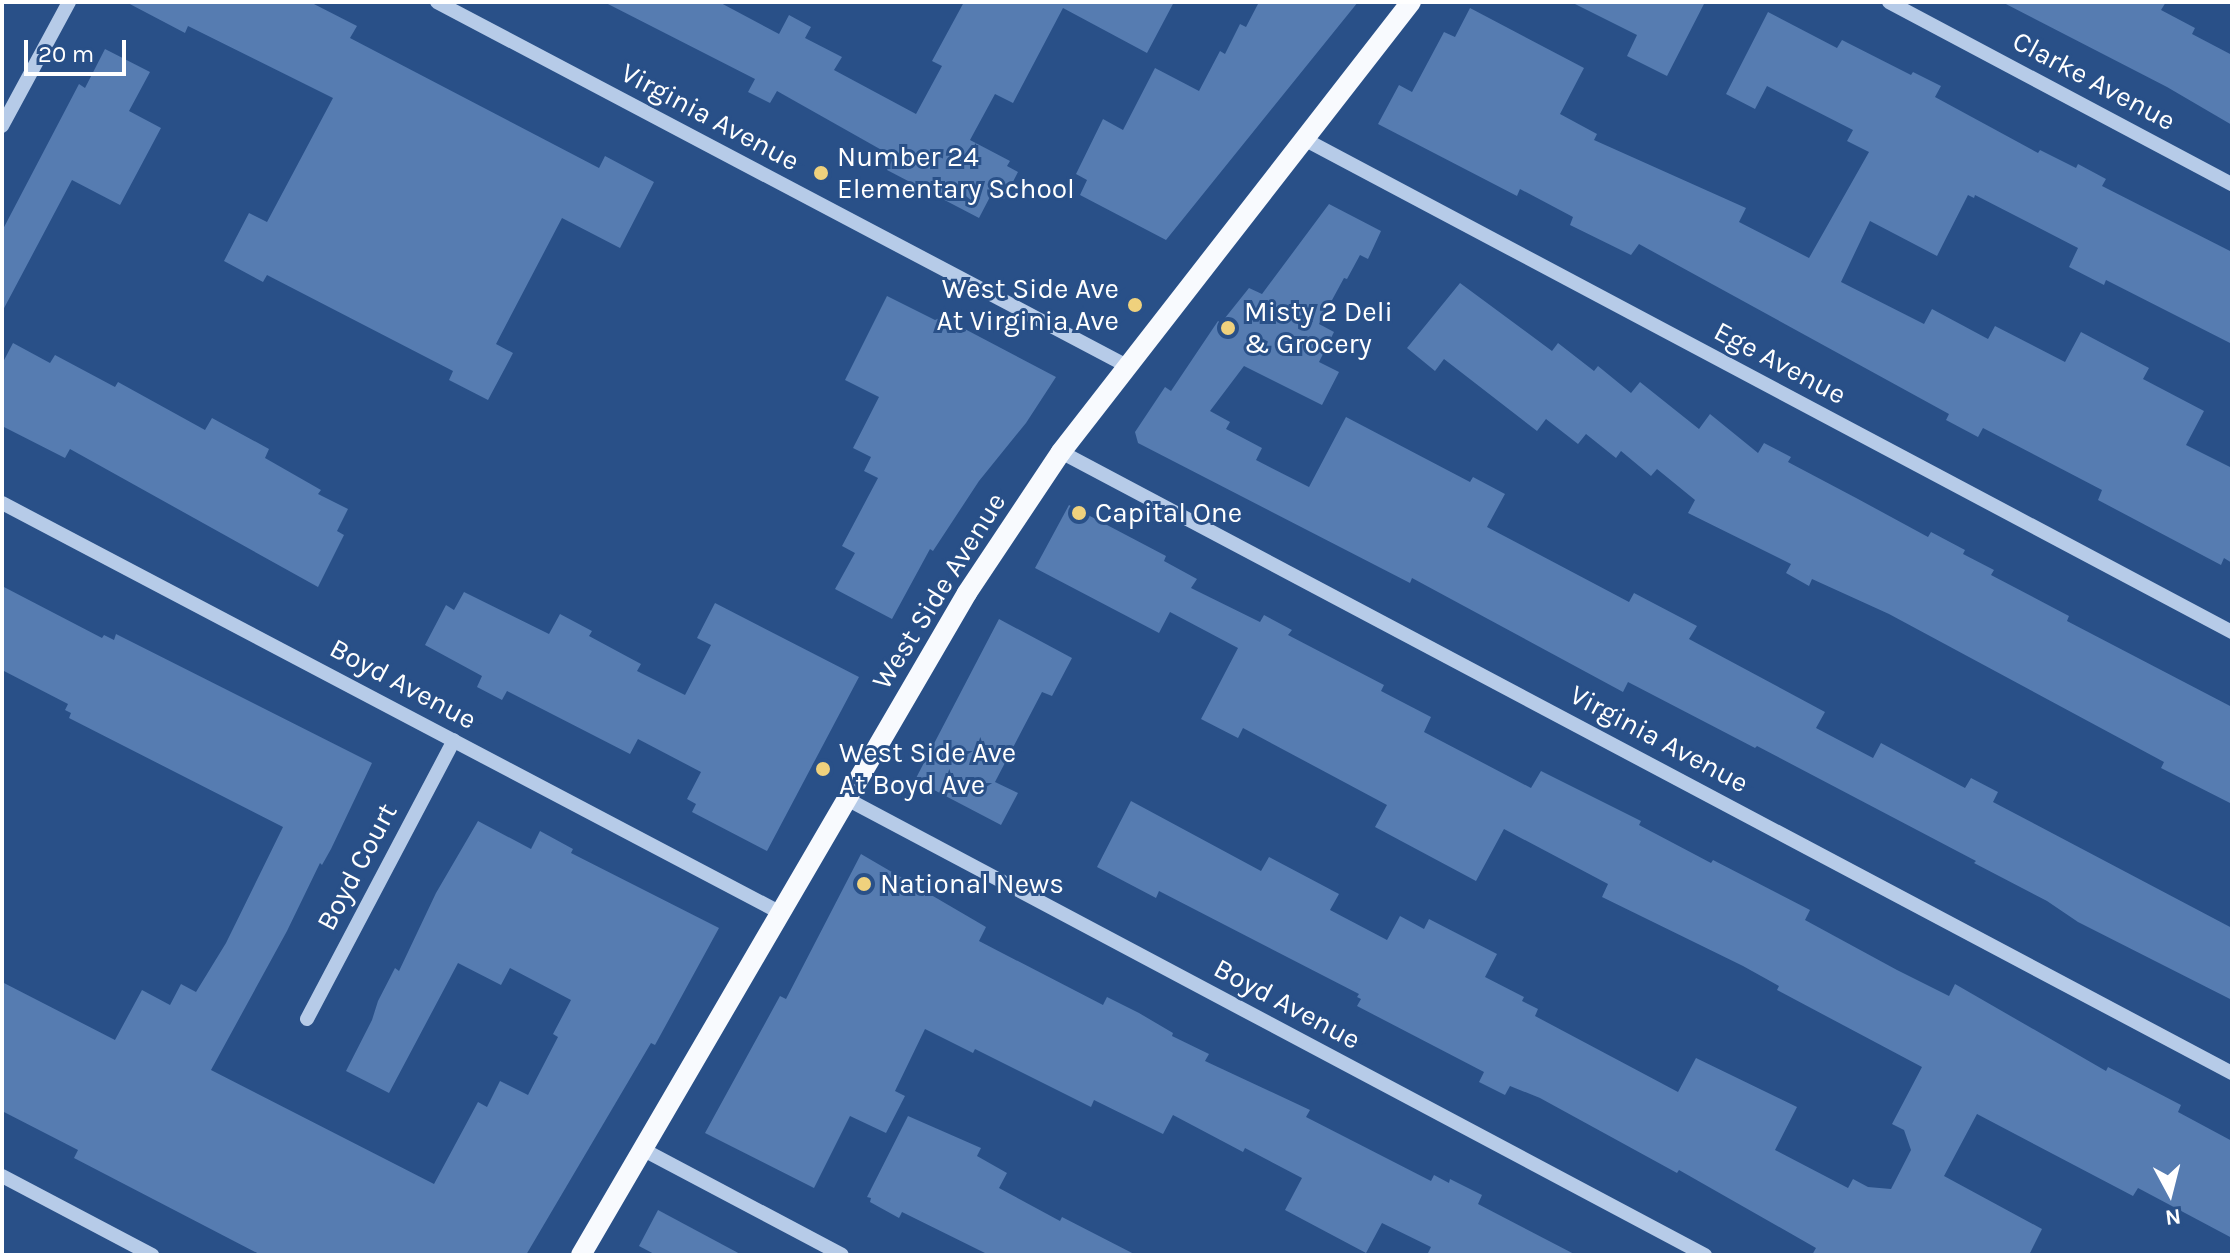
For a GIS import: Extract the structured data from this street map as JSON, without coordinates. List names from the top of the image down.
{
  "streets": {
    "main road": ["West Side Avenue"],
    "street": [
      "Clarke Avenue",
      "Virginia Avenue",
      "Ege Avenue",
      "Boyd Avenue",
      "Boyd Court"
    ]
  },
  "crossings": [
    ["Virginia Avenue", "West Side Avenue"],
    ["Ege Avenue", "West Side Avenue"],
    ["West Side Avenue", "Boyd Avenue"],
    ["Boyd Avenue", "Boyd Court"]
  ],
  "places": [
    "Number 24 Elementary School",
    "West Side Ave At Virginia Ave",
    "Misty 2 Deli & Grocery",
    "Capital One",
    "West Side Ave At Boyd Ave",
    "National News"
  ],
  "scale_bar": "20 m",
  "north": "bottom"
}
